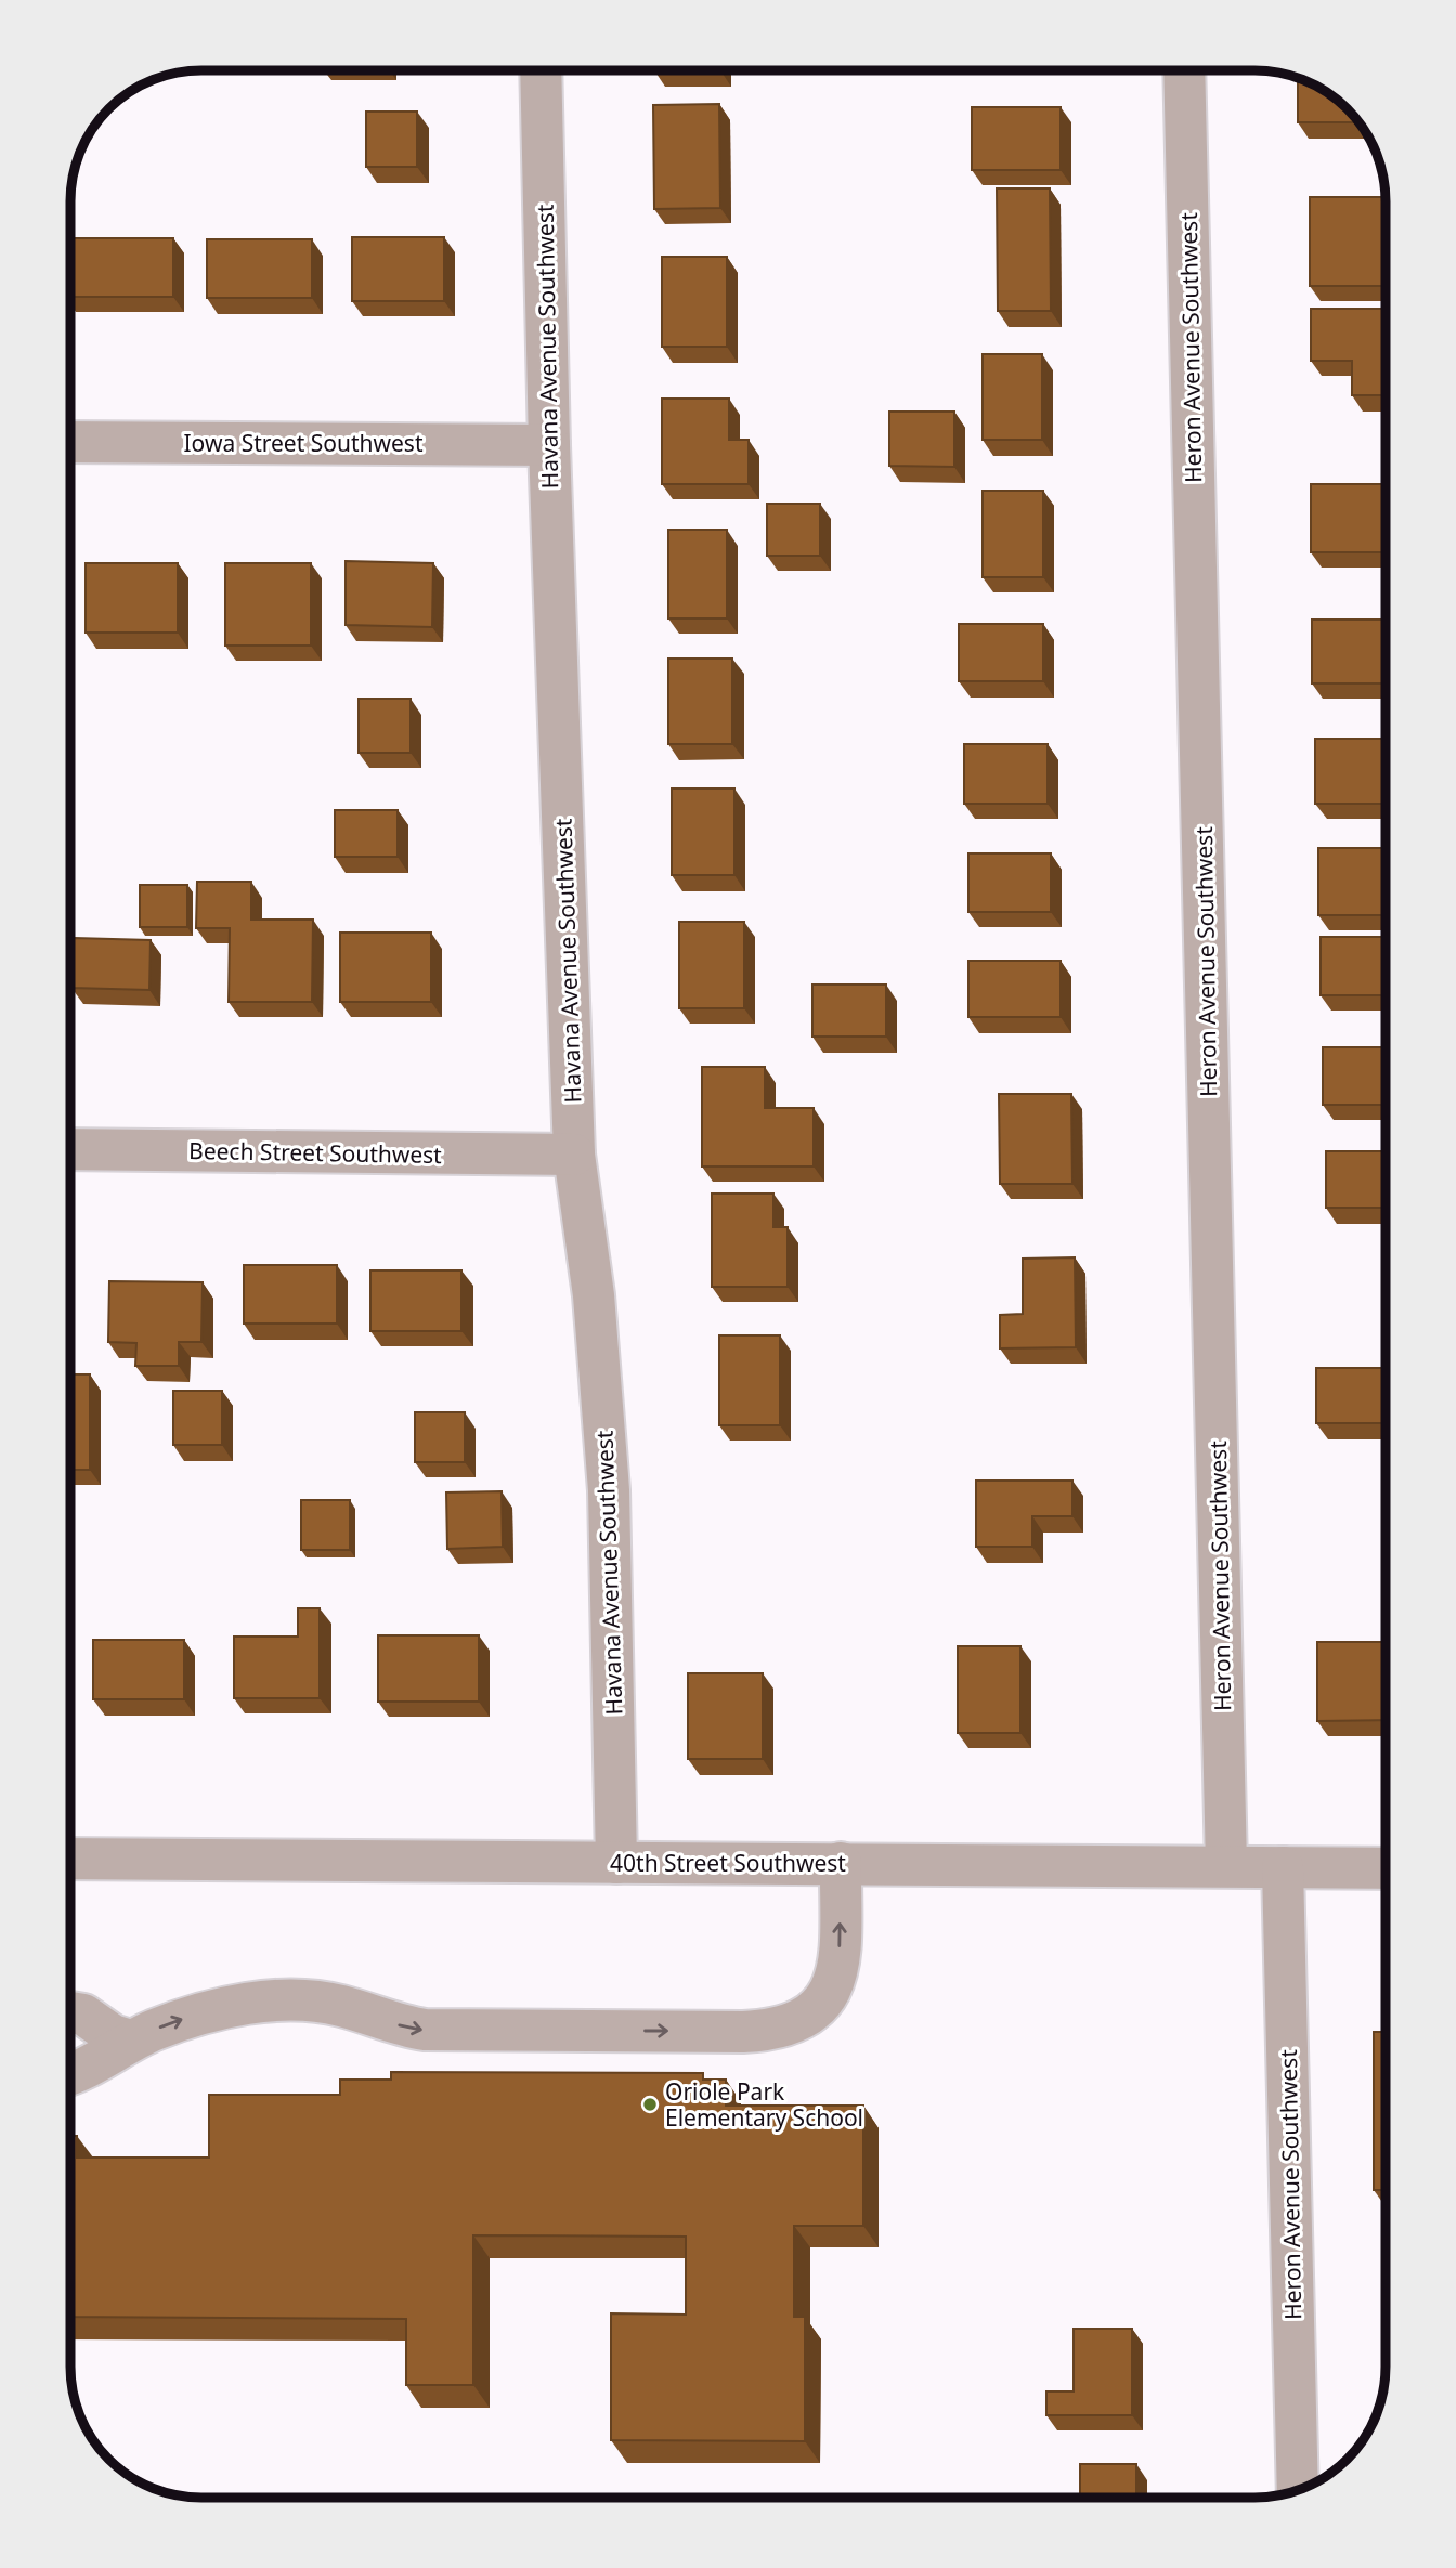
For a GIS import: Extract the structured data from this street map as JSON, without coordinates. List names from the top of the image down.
{
  "streets": {
    "street": [
      "Havana Avenue Southwest",
      "Heron Avenue Southwest",
      "Iowa Street Southwest",
      "Beech Street Southwest",
      "40th Street Southwest"
    ]
  },
  "crossings": [
    ["Havana Avenue Southwest", "Iowa Street Southwest"],
    ["Havana Avenue Southwest", "Beech Street Southwest"],
    ["Havana Avenue Southwest", "40th Street Southwest"],
    ["Heron Avenue Southwest", "40th Street Southwest"]
  ],
  "places": ["Oriole Park Elementary School"]
}
